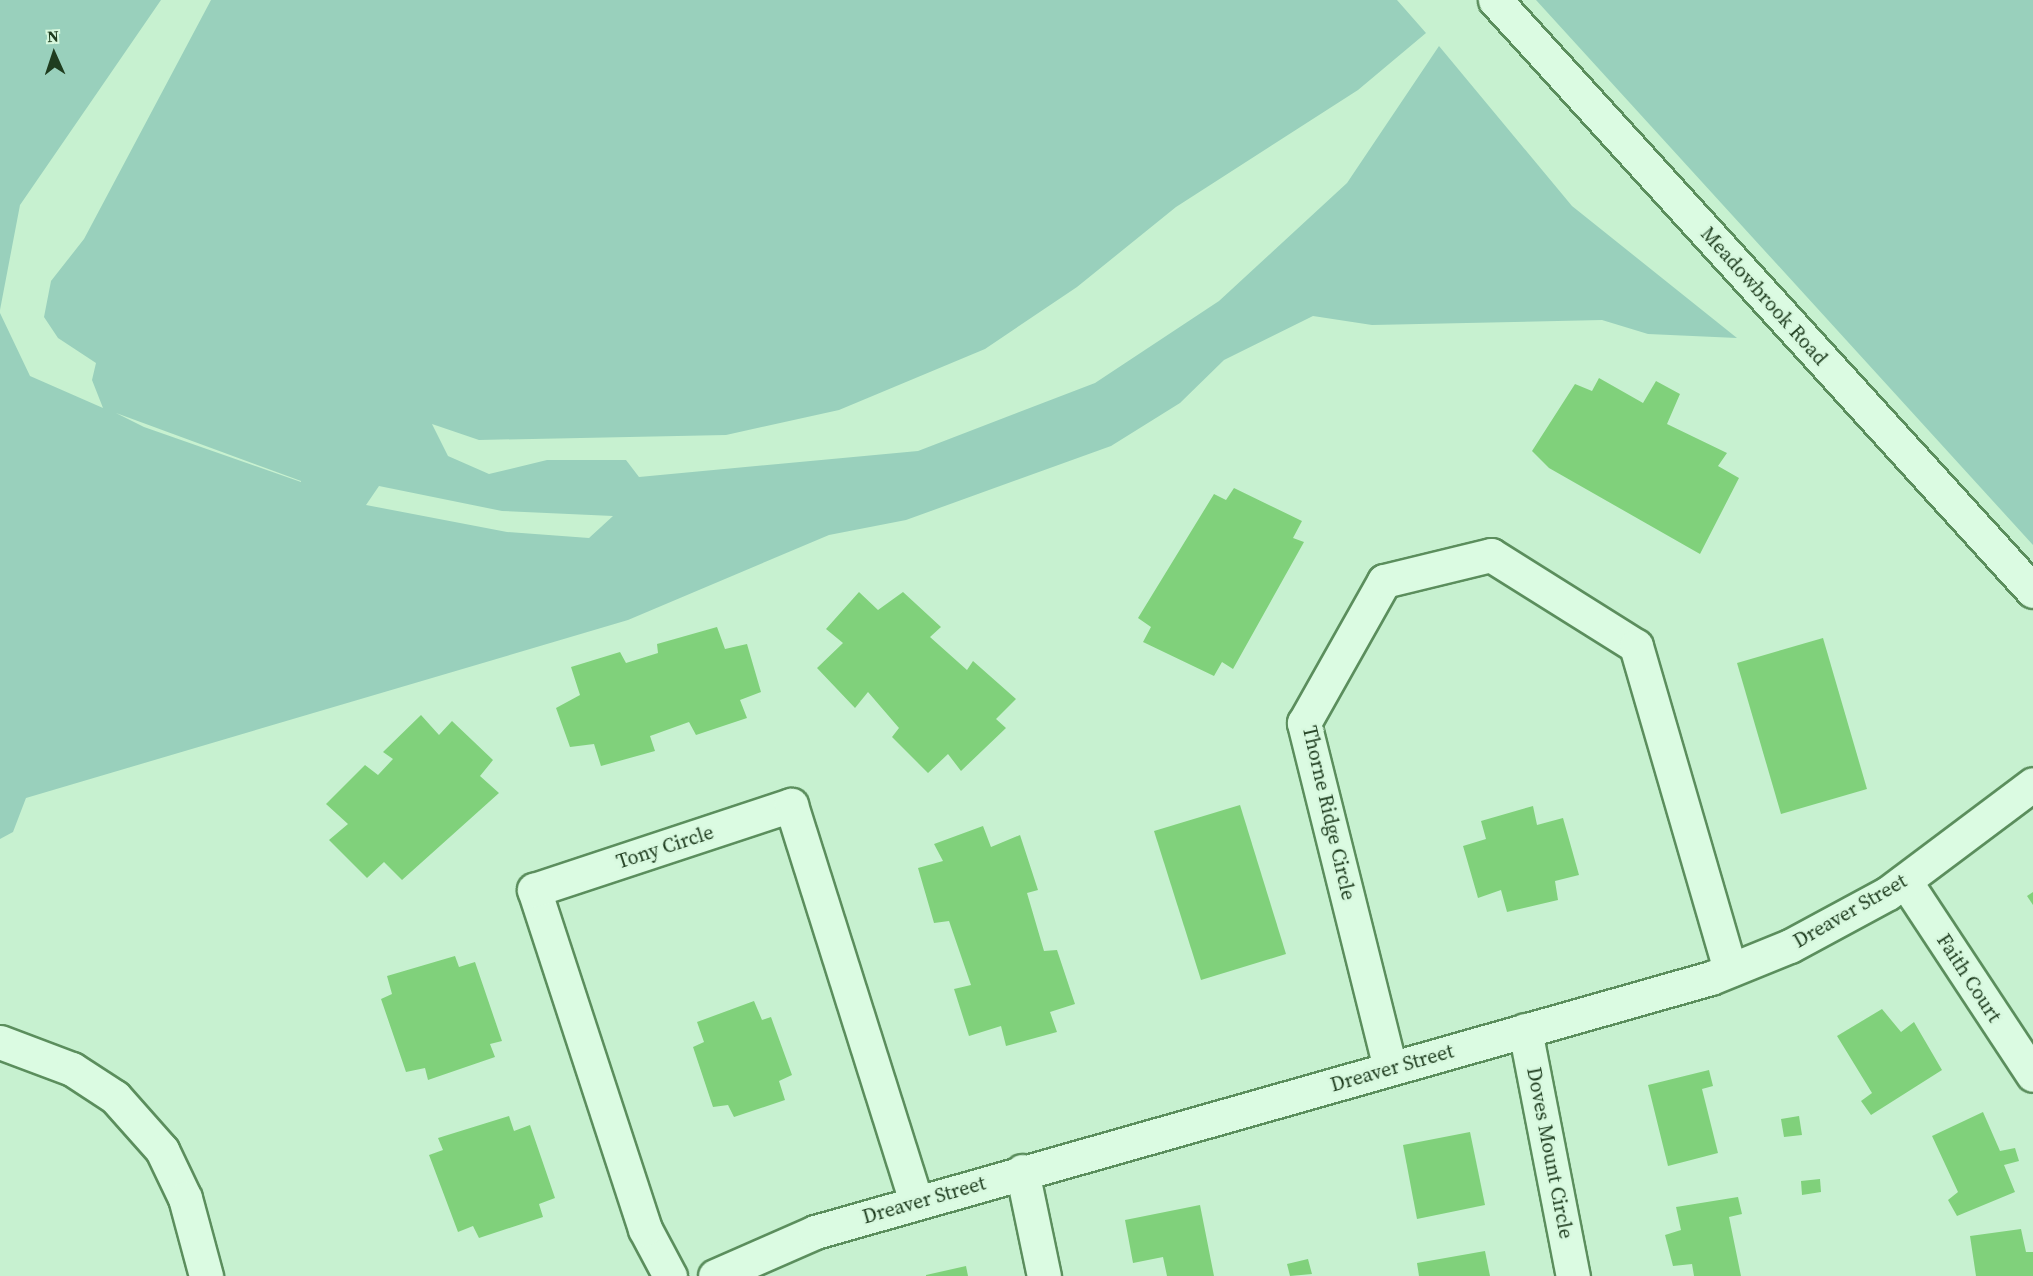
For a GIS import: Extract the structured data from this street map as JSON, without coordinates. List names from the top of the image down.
{
  "streets": {
    "street": [
      "Meadowbrook Road",
      "Thorne Ridge Circle",
      "Tony Circle",
      "Dreaver Street",
      "Faith Court",
      "Doves Mount Circle"
    ]
  },
  "crossings": [
    ["Thorne Ridge Circle", "Dreaver Street"],
    ["Tony Circle", "Dreaver Street"],
    ["Dreaver Street", "Faith Court"],
    ["Dreaver Street", "Doves Mount Circle"]
  ],
  "north": "top"
}
